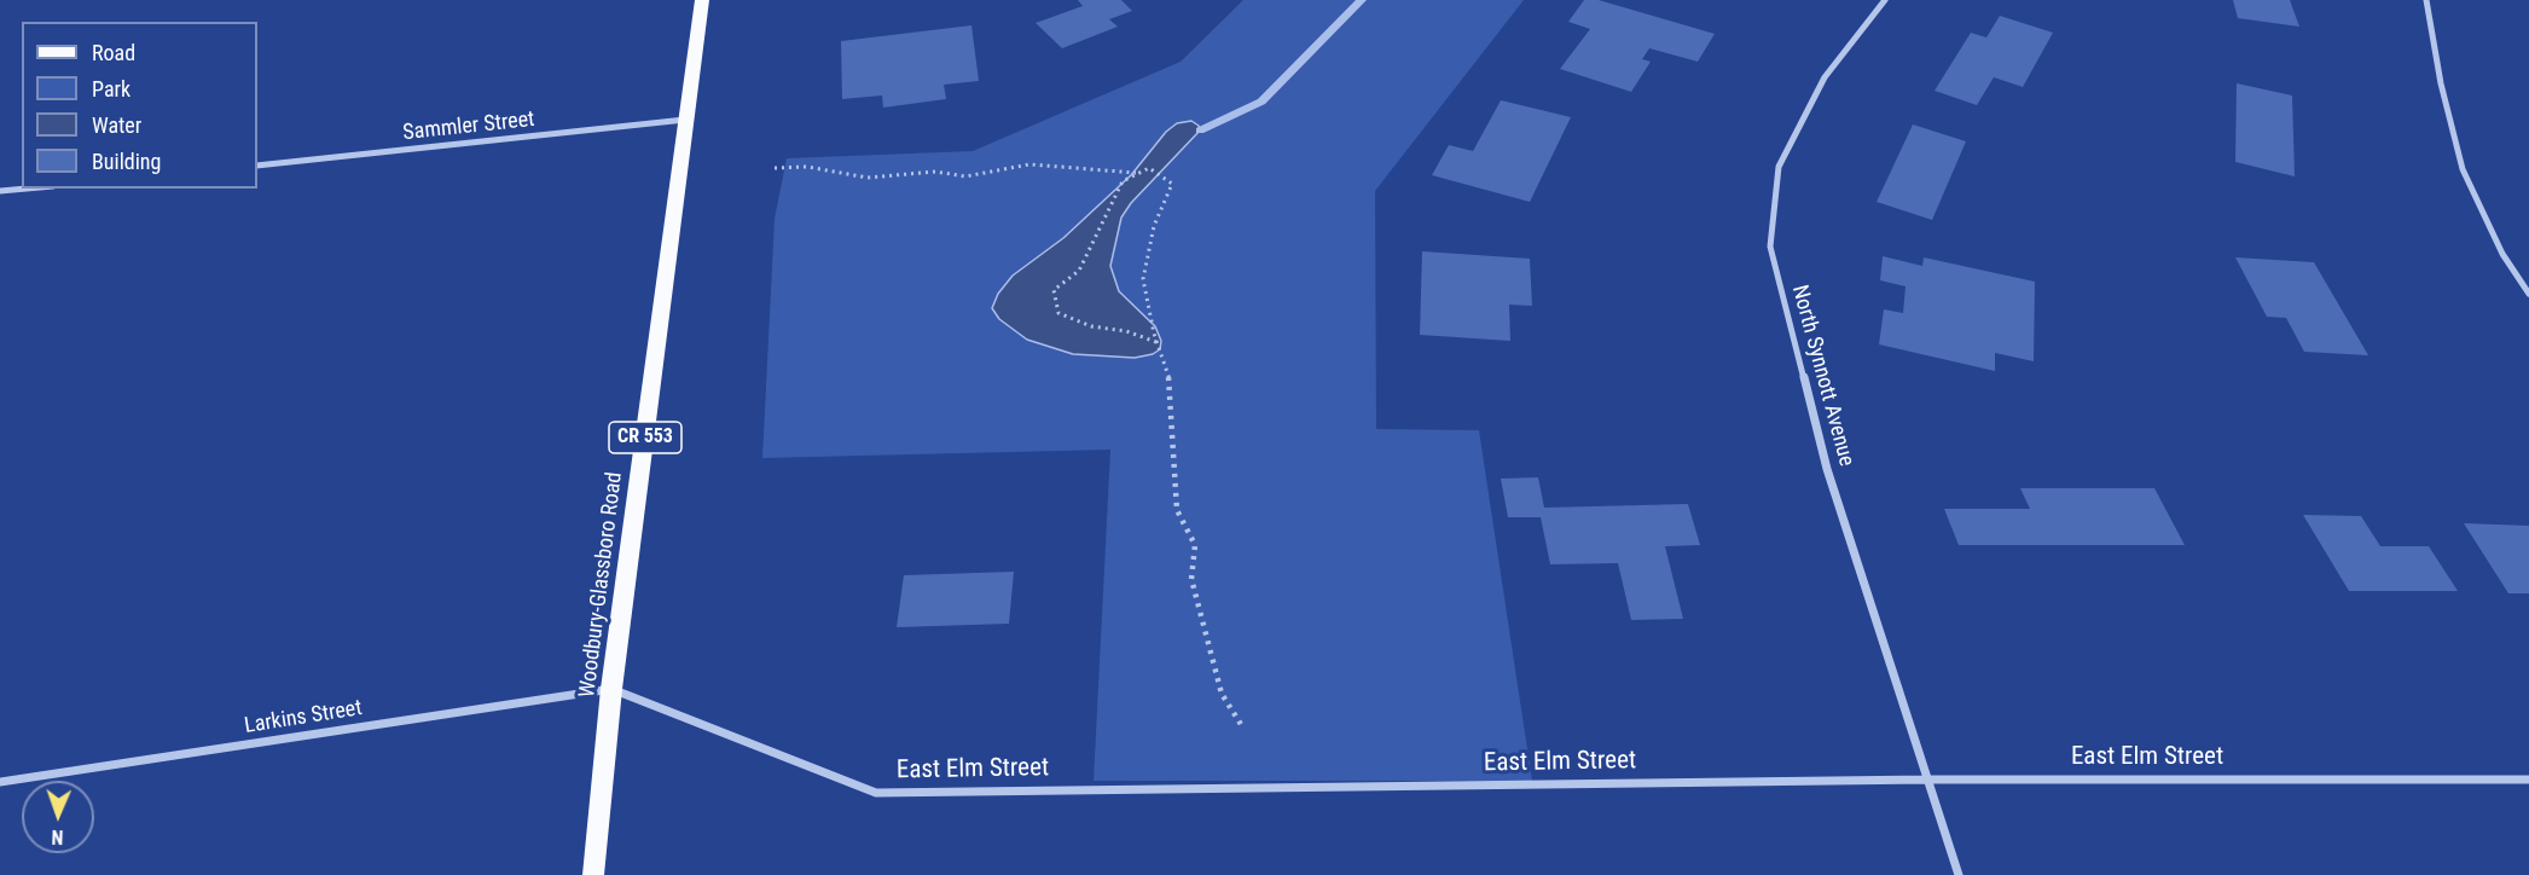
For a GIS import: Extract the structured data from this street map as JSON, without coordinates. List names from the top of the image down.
{
  "streets": {
    "main road": ["CR 553", "Woodbury-Glassboro Road"],
    "street": [
      "Sammler Street",
      "North Synnott Avenue",
      "Larkins Street",
      "East Elm Street"
    ]
  },
  "crossings": [
    ["Sammler Street", "Woodbury-Glassboro Road"],
    ["North Synnott Avenue", "East Elm Street"],
    ["Woodbury-Glassboro Road", "Larkins Street"],
    ["Woodbury-Glassboro Road", "East Elm Street"],
    ["Larkins Street", "East Elm Street"]
  ],
  "legend": [
    "Road",
    "Park",
    "Water",
    "Building"
  ],
  "north": "bottom"
}
